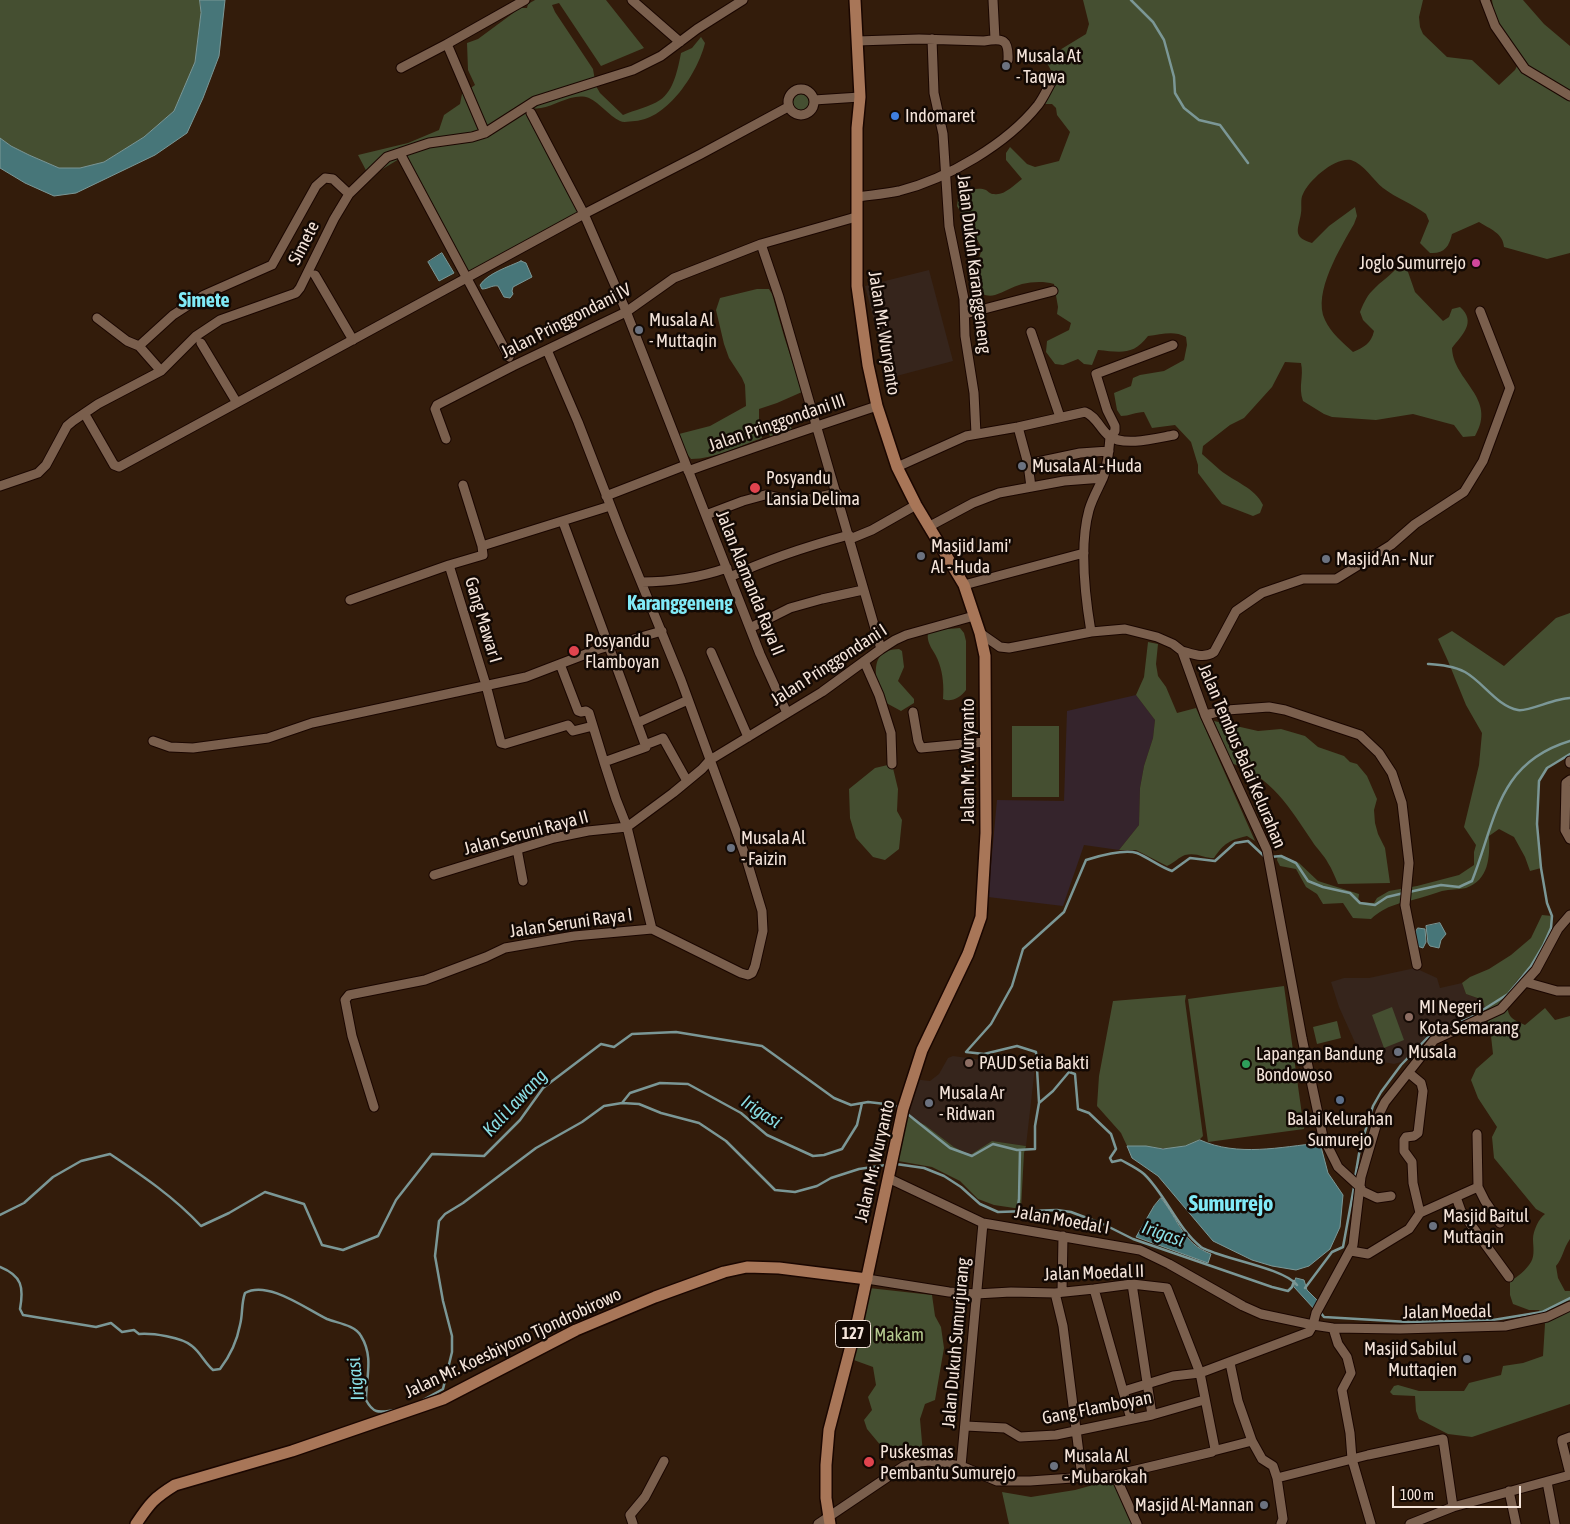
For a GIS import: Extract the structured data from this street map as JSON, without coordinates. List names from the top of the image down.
{
  "streets": {
    "main road": ["Jalan Mr. Wuryanto", "127", "Jalan Mr. Koesbiyono Tjondrobirowo"],
    "street": [
      "Simete",
      "Jalan Dukuh Karanggeneng",
      "Jalan Pringgondani IV",
      "Jalan Pringgondani III",
      "Jalan Alamanda Raya II",
      "Gang Mawar I",
      "Jalan Pringgondani I",
      "Jalan Tembus Balai Kelurahan",
      "Jalan Seruni Raya II",
      "Jalan Seruni Raya I",
      "Jalan Moedal I",
      "Jalan Moedal II",
      "Jalan Moedal",
      "Jalan Dukuh Sumurjurang",
      "Gang Flamboyan"
    ]
  },
  "crossings": [
    ["Jalan Pringgondani IV", "Jalan Mr. Wuryanto"],
    ["Jalan Pringgondani IV", "Jalan Alamanda Raya II"],
    ["Jalan Mr. Wuryanto", "Jalan Pringgondani III"],
    ["Jalan Mr. Wuryanto", "Jalan Pringgondani I"],
    ["Jalan Mr. Wuryanto", "Jalan Tembus Balai Kelurahan"],
    ["Jalan Mr. Wuryanto", "Jalan Moedal I"],
    ["Jalan Mr. Wuryanto", "Jalan Moedal II"],
    ["Jalan Mr. Wuryanto", "Jalan Mr. Koesbiyono Tjondrobirowo"],
    ["Jalan Pringgondani III", "Jalan Alamanda Raya II"],
    ["Jalan Alamanda Raya II", "Jalan Pringgondani I"],
    ["Jalan Moedal I", "Jalan Moedal"],
    ["Jalan Moedal I", "Jalan Dukuh Sumurjurang"],
    ["Jalan Moedal II", "Jalan Mr. Koesbiyono Tjondrobirowo"],
    ["Jalan Moedal II", "Jalan Dukuh Sumurjurang"],
    ["Jalan Dukuh Sumurjurang", "Gang Flamboyan"]
  ],
  "districts": ["Simete", "Karanggeneng", "Sumurrejo"],
  "water": ["Kali Lawang", "Irigasi"],
  "parks": ["Makam"],
  "places": [
    "Musala At - Taqwa",
    "Indomaret",
    "Joglo Sumurrejo",
    "Musala Al - Muttaqin",
    "Musala Al - Huda",
    "Posyandu Lansia Delima",
    "Masjid Jami' Al - Huda",
    "Masjid An - Nur",
    "Posyandu Flamboyan",
    "Musala Al - Faizin",
    "MI Negeri Kota Semarang",
    "Musala",
    "PAUD Setia Bakti",
    "Lapangan Bandung Bondowoso",
    "Balai Kelurahan Sumurejo",
    "Musala Ar - Ridwan",
    "Masjid Baitul Muttaqin",
    "Masjid Sabilul Muttaqien",
    "Puskesmas Pembantu Sumurejo",
    "Musala Al - Mubarokah",
    "Masjid Al-Mannan"
  ],
  "scale_bar": "100 m"
}
